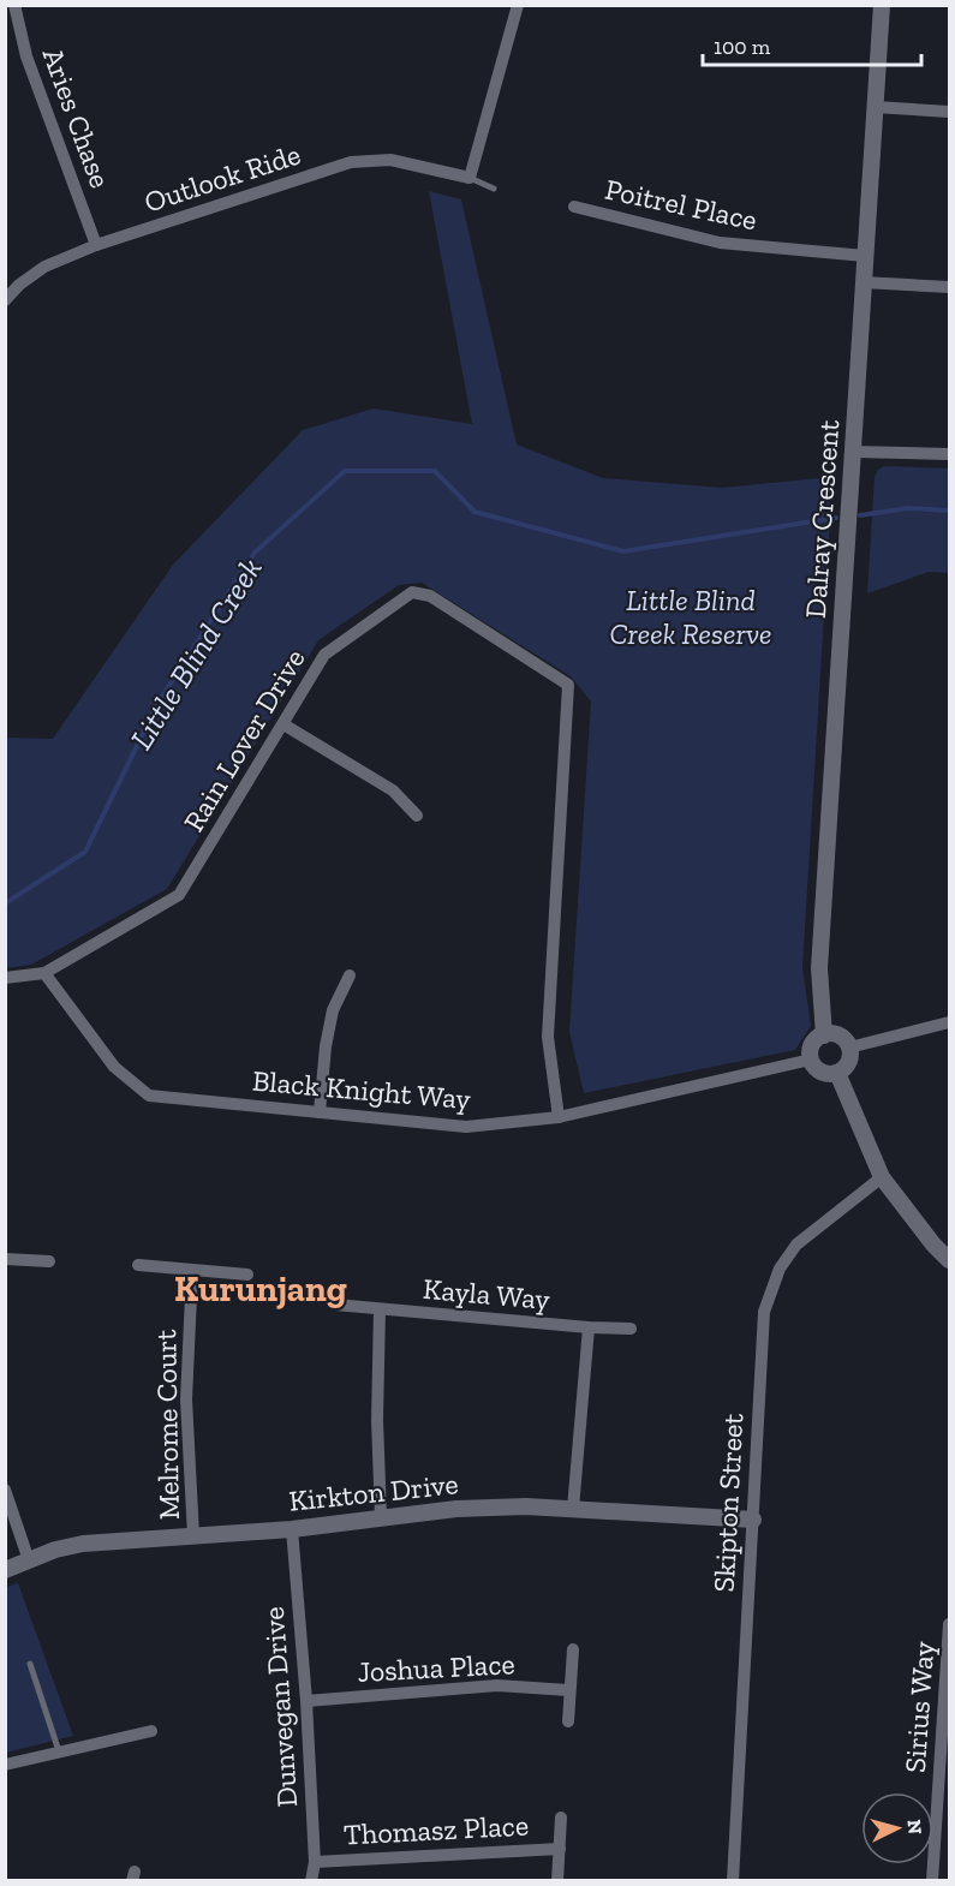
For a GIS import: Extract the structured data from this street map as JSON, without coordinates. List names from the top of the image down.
{
  "streets": {
    "street": [
      "Aries Chase",
      "Outlook Ride",
      "Poitrel Place",
      "Dalray Crescent",
      "Rain Lover Drive",
      "Black Knight Way",
      "Kayla Way",
      "Melrome Court",
      "Kirkton Drive",
      "Skipton Street",
      "Joshua Place",
      "Dunvegan Drive",
      "Sirius Way",
      "Thomasz Place"
    ]
  },
  "crossings": [
    ["Aries Chase", "Outlook Ride"],
    ["Poitrel Place", "Dalray Crescent"],
    ["Dalray Crescent", "Black Knight Way"],
    ["Rain Lover Drive", "Black Knight Way"],
    ["Kayla Way", "Kirkton Drive"],
    ["Melrome Court", "Kirkton Drive"],
    ["Kirkton Drive", "Skipton Street"],
    ["Kirkton Drive", "Dunvegan Drive"],
    ["Joshua Place", "Dunvegan Drive"],
    ["Dunvegan Drive", "Thomasz Place"]
  ],
  "districts": ["Kurunjang"],
  "water": ["Little Blind Creek"],
  "parks": ["Little Blind Creek Reserve"],
  "scale_bar": "100 m",
  "north": "right"
}
